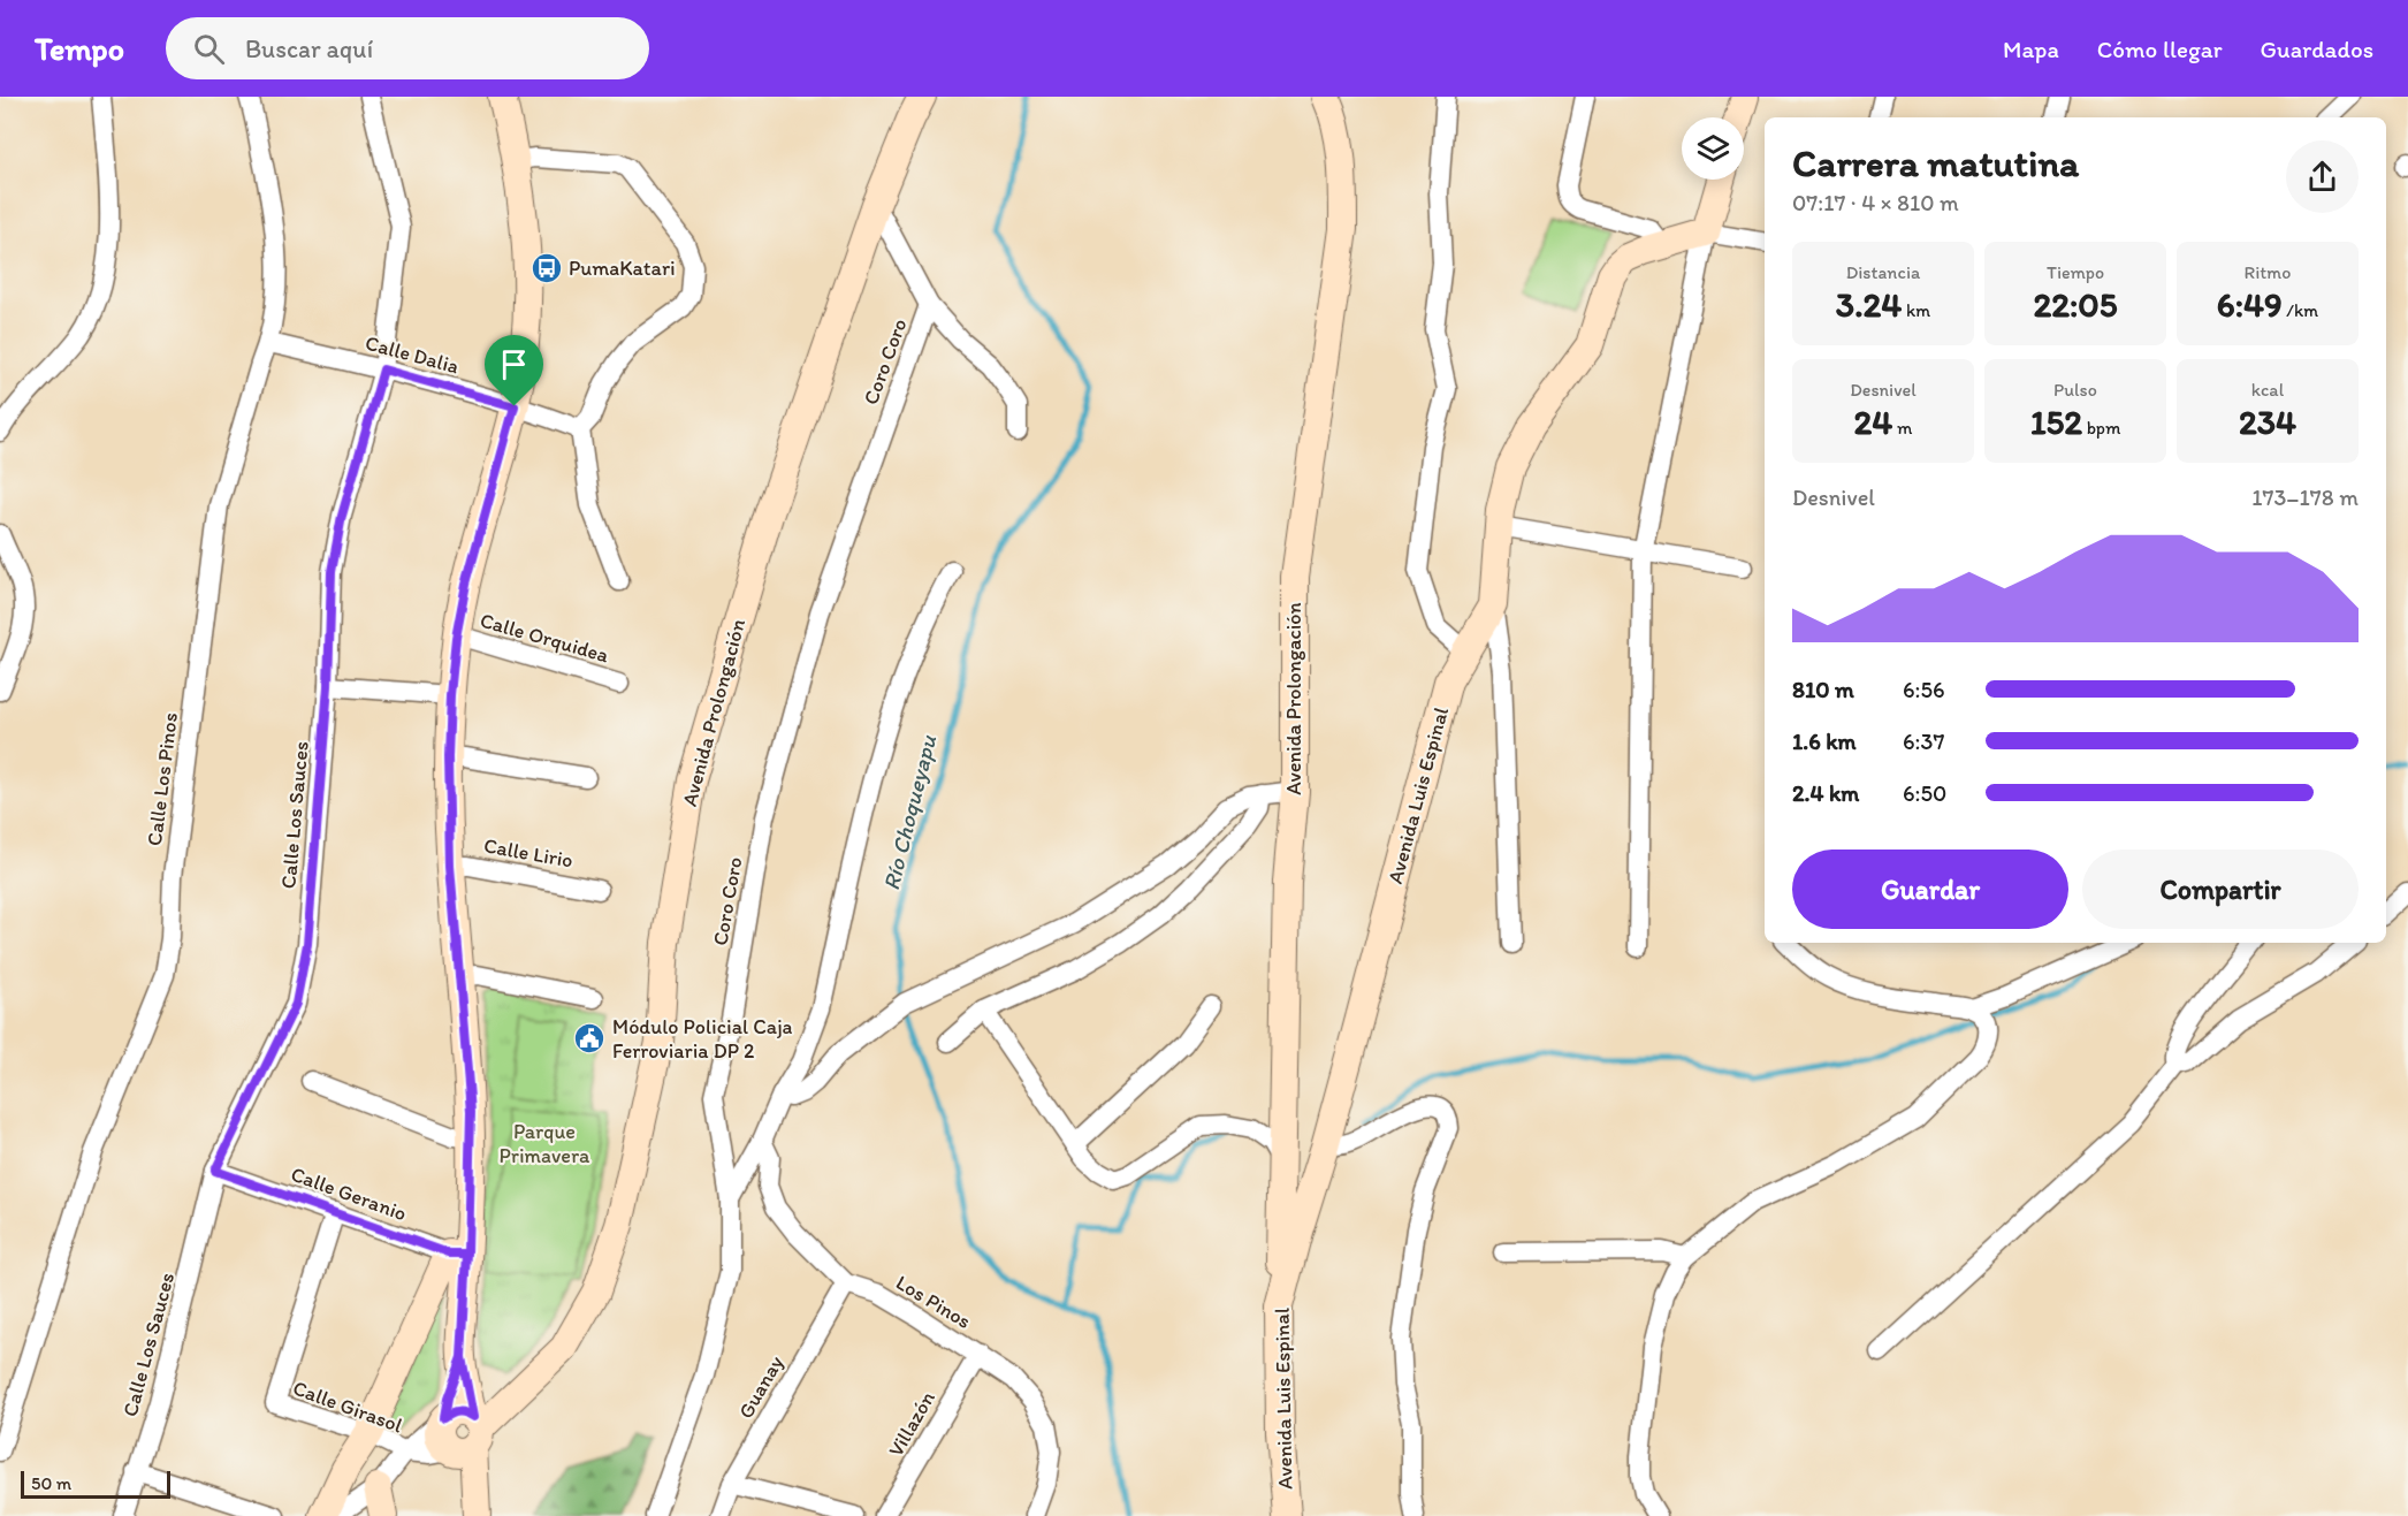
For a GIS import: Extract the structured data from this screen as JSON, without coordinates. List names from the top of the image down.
{
  "streets": {
    "street": [
      "Calle Dalia",
      "Coro Coro",
      "Calle Orquidea",
      "Avenida Prolongación",
      "Calle Los Pinos",
      "Avenida Luis Espinal",
      "Calle Los Sauces",
      "Calle Lirio",
      "Calle Geranio",
      "Los Pinos",
      "Guanay",
      "Calle Girasol",
      "Villazón"
    ]
  },
  "crossings": [
    ["Calle Dalia", "Calle Los Pinos"],
    ["Calle Dalia", "Calle Los Sauces"],
    ["Avenida Prolongación", "Avenida Luis Espinal"],
    ["Calle Los Sauces", "Calle Geranio"],
    ["Calle Geranio", "Calle Girasol"],
    ["Los Pinos", "Guanay"],
    ["Los Pinos", "Villazón"]
  ],
  "water": ["Río Choqueyapu"],
  "parks": ["Parque Primavera"],
  "places": {
    "bus stop": ["PumaKatari"],
    "public building": ["Módulo Policial Caja Ferroviaria DP 2"]
  },
  "scale_bar": "50 m",
  "page": {
    "header": "Tempo",
    "search": "Buscar aquí",
    "nav": ["Mapa", "Cómo llegar", "Guardados"],
    "heading": ["Carrera matutina", "07:17 · 4 × 810 m"],
    "stats": [
      ["Distancia", "3.24 km"],
      ["Tiempo", "22:05"],
      ["Ritmo", "6:49 /km"],
      ["Desnivel", "24 m"],
      ["Pulso", "152 bpm"],
      ["kcal", "234"]
    ],
    "chart": ["Desnivel", "173–178 m"],
    "list": [
      {
        "name": "810 m",
        "note": "6:56"
      },
      {
        "name": "1.6 km",
        "note": "6:37"
      },
      {
        "name": "2.4 km",
        "note": "6:50"
      }
    ],
    "buttons": ["Guardar", "Compartir"],
    "scale": "50 m"
  }
}
